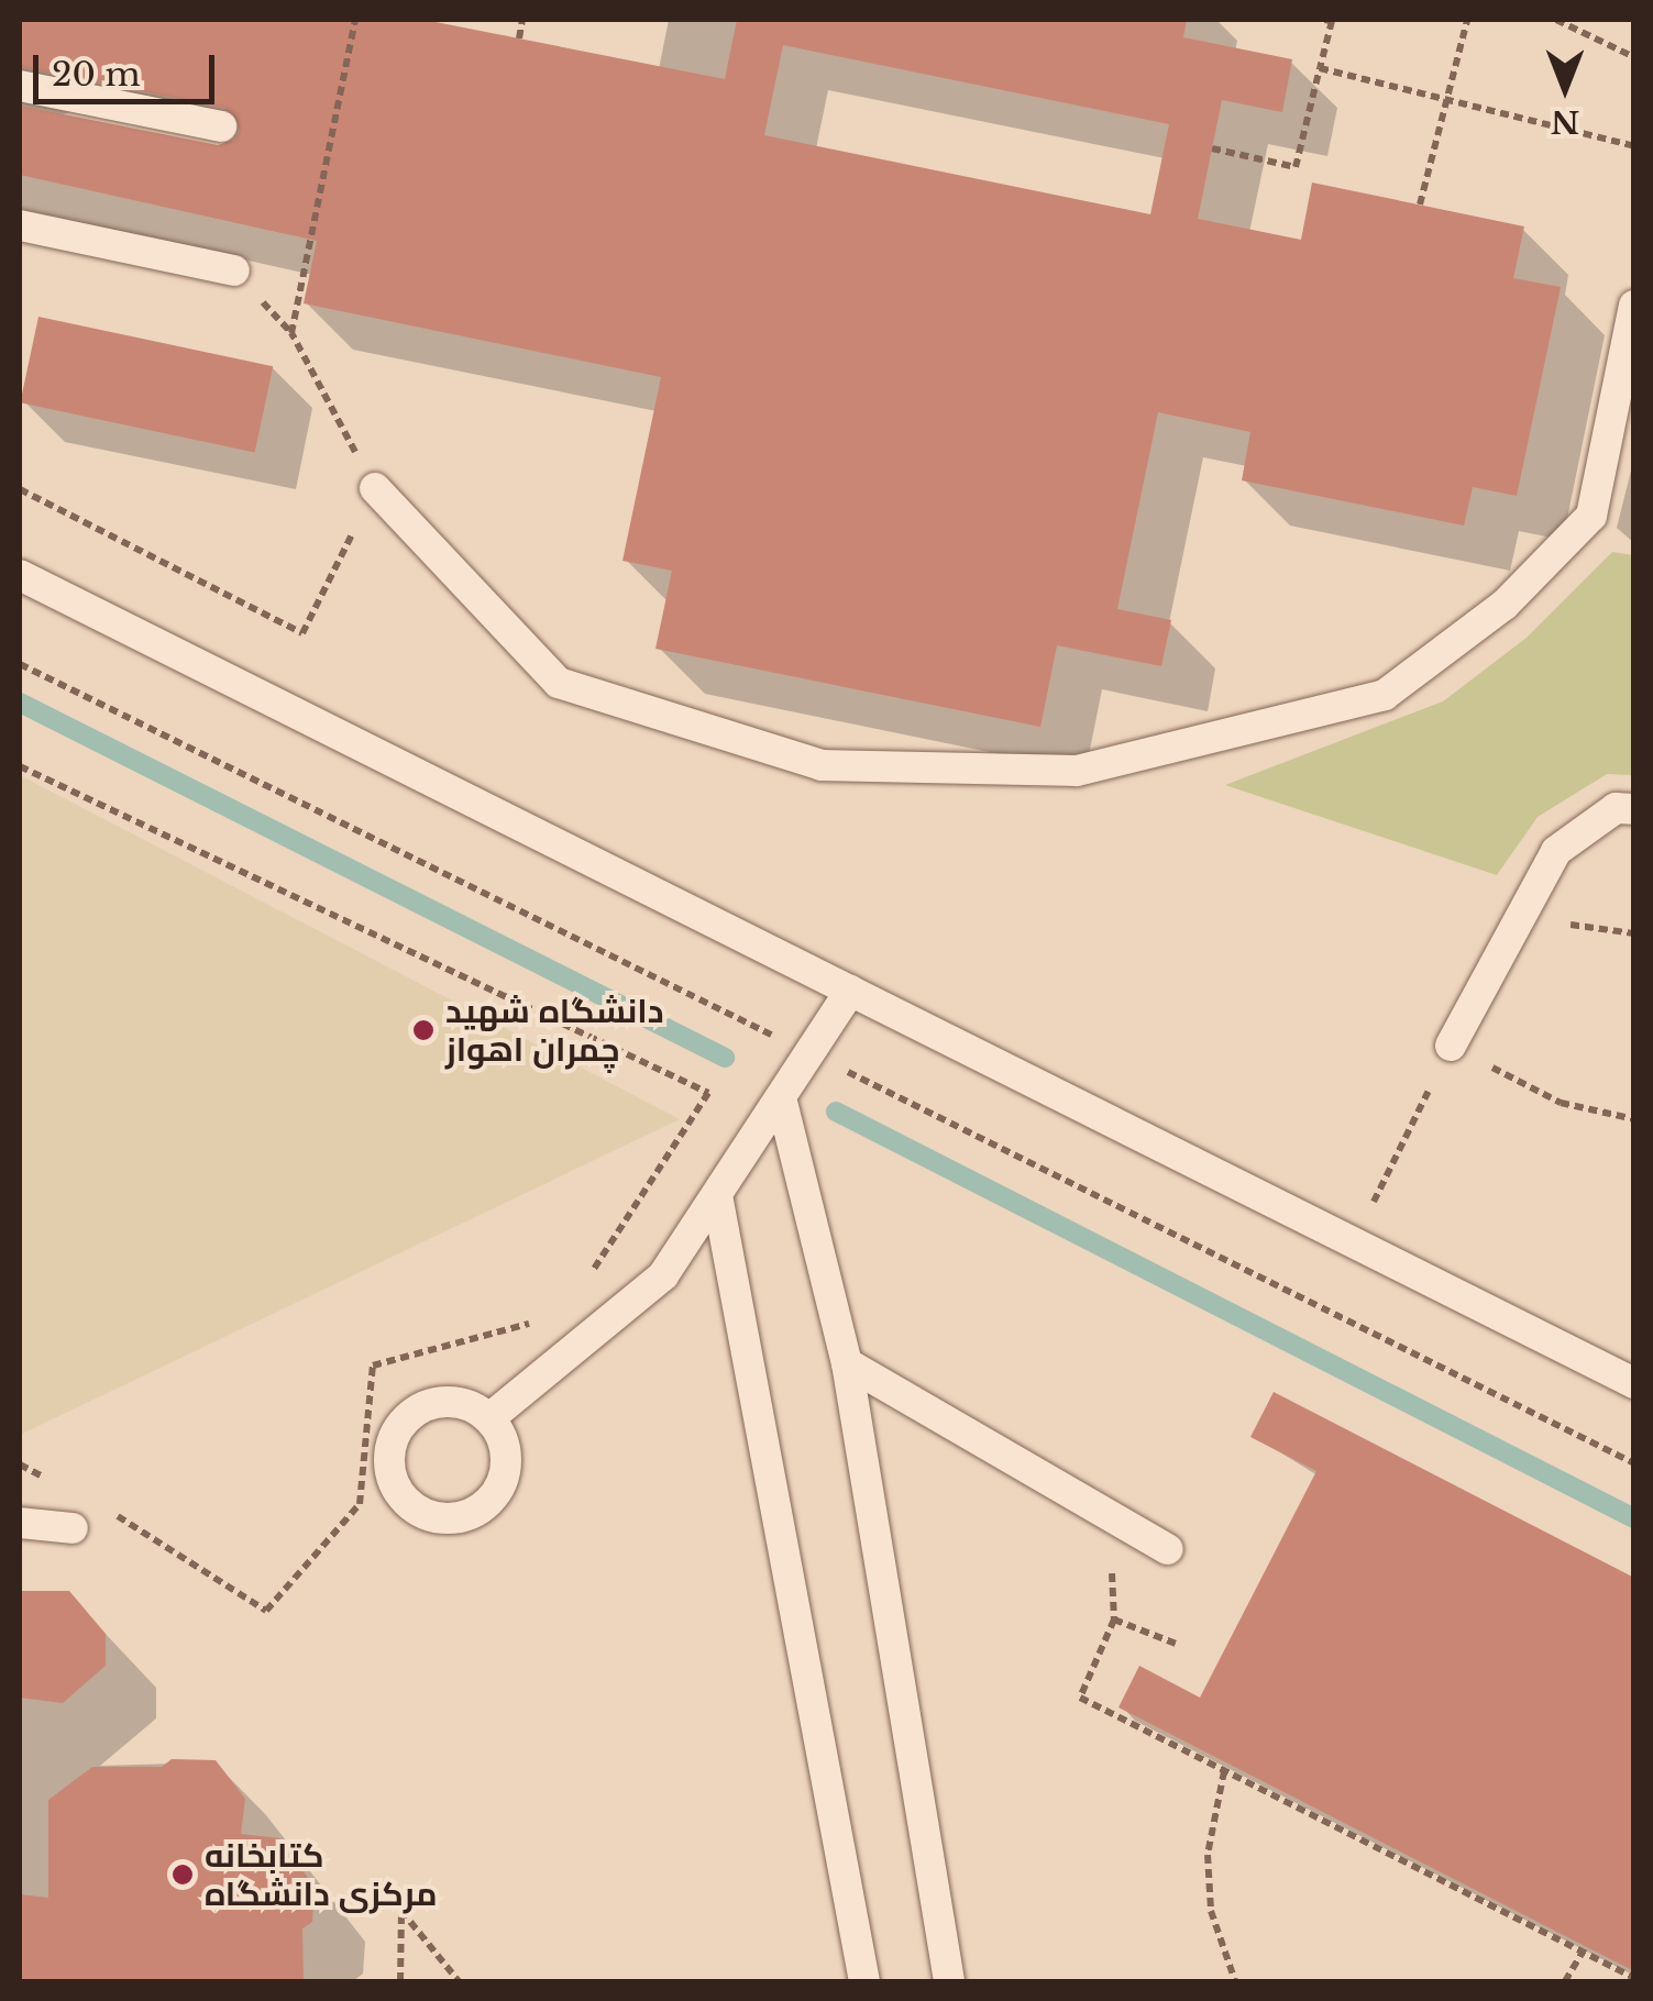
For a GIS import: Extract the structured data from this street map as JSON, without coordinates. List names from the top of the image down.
{
  "places": ["دانشگاه شهید چمران اهواز", "کتابخانه مرکزی دانشگاه"],
  "scale_bar": "20 m",
  "north": "bottom"
}
